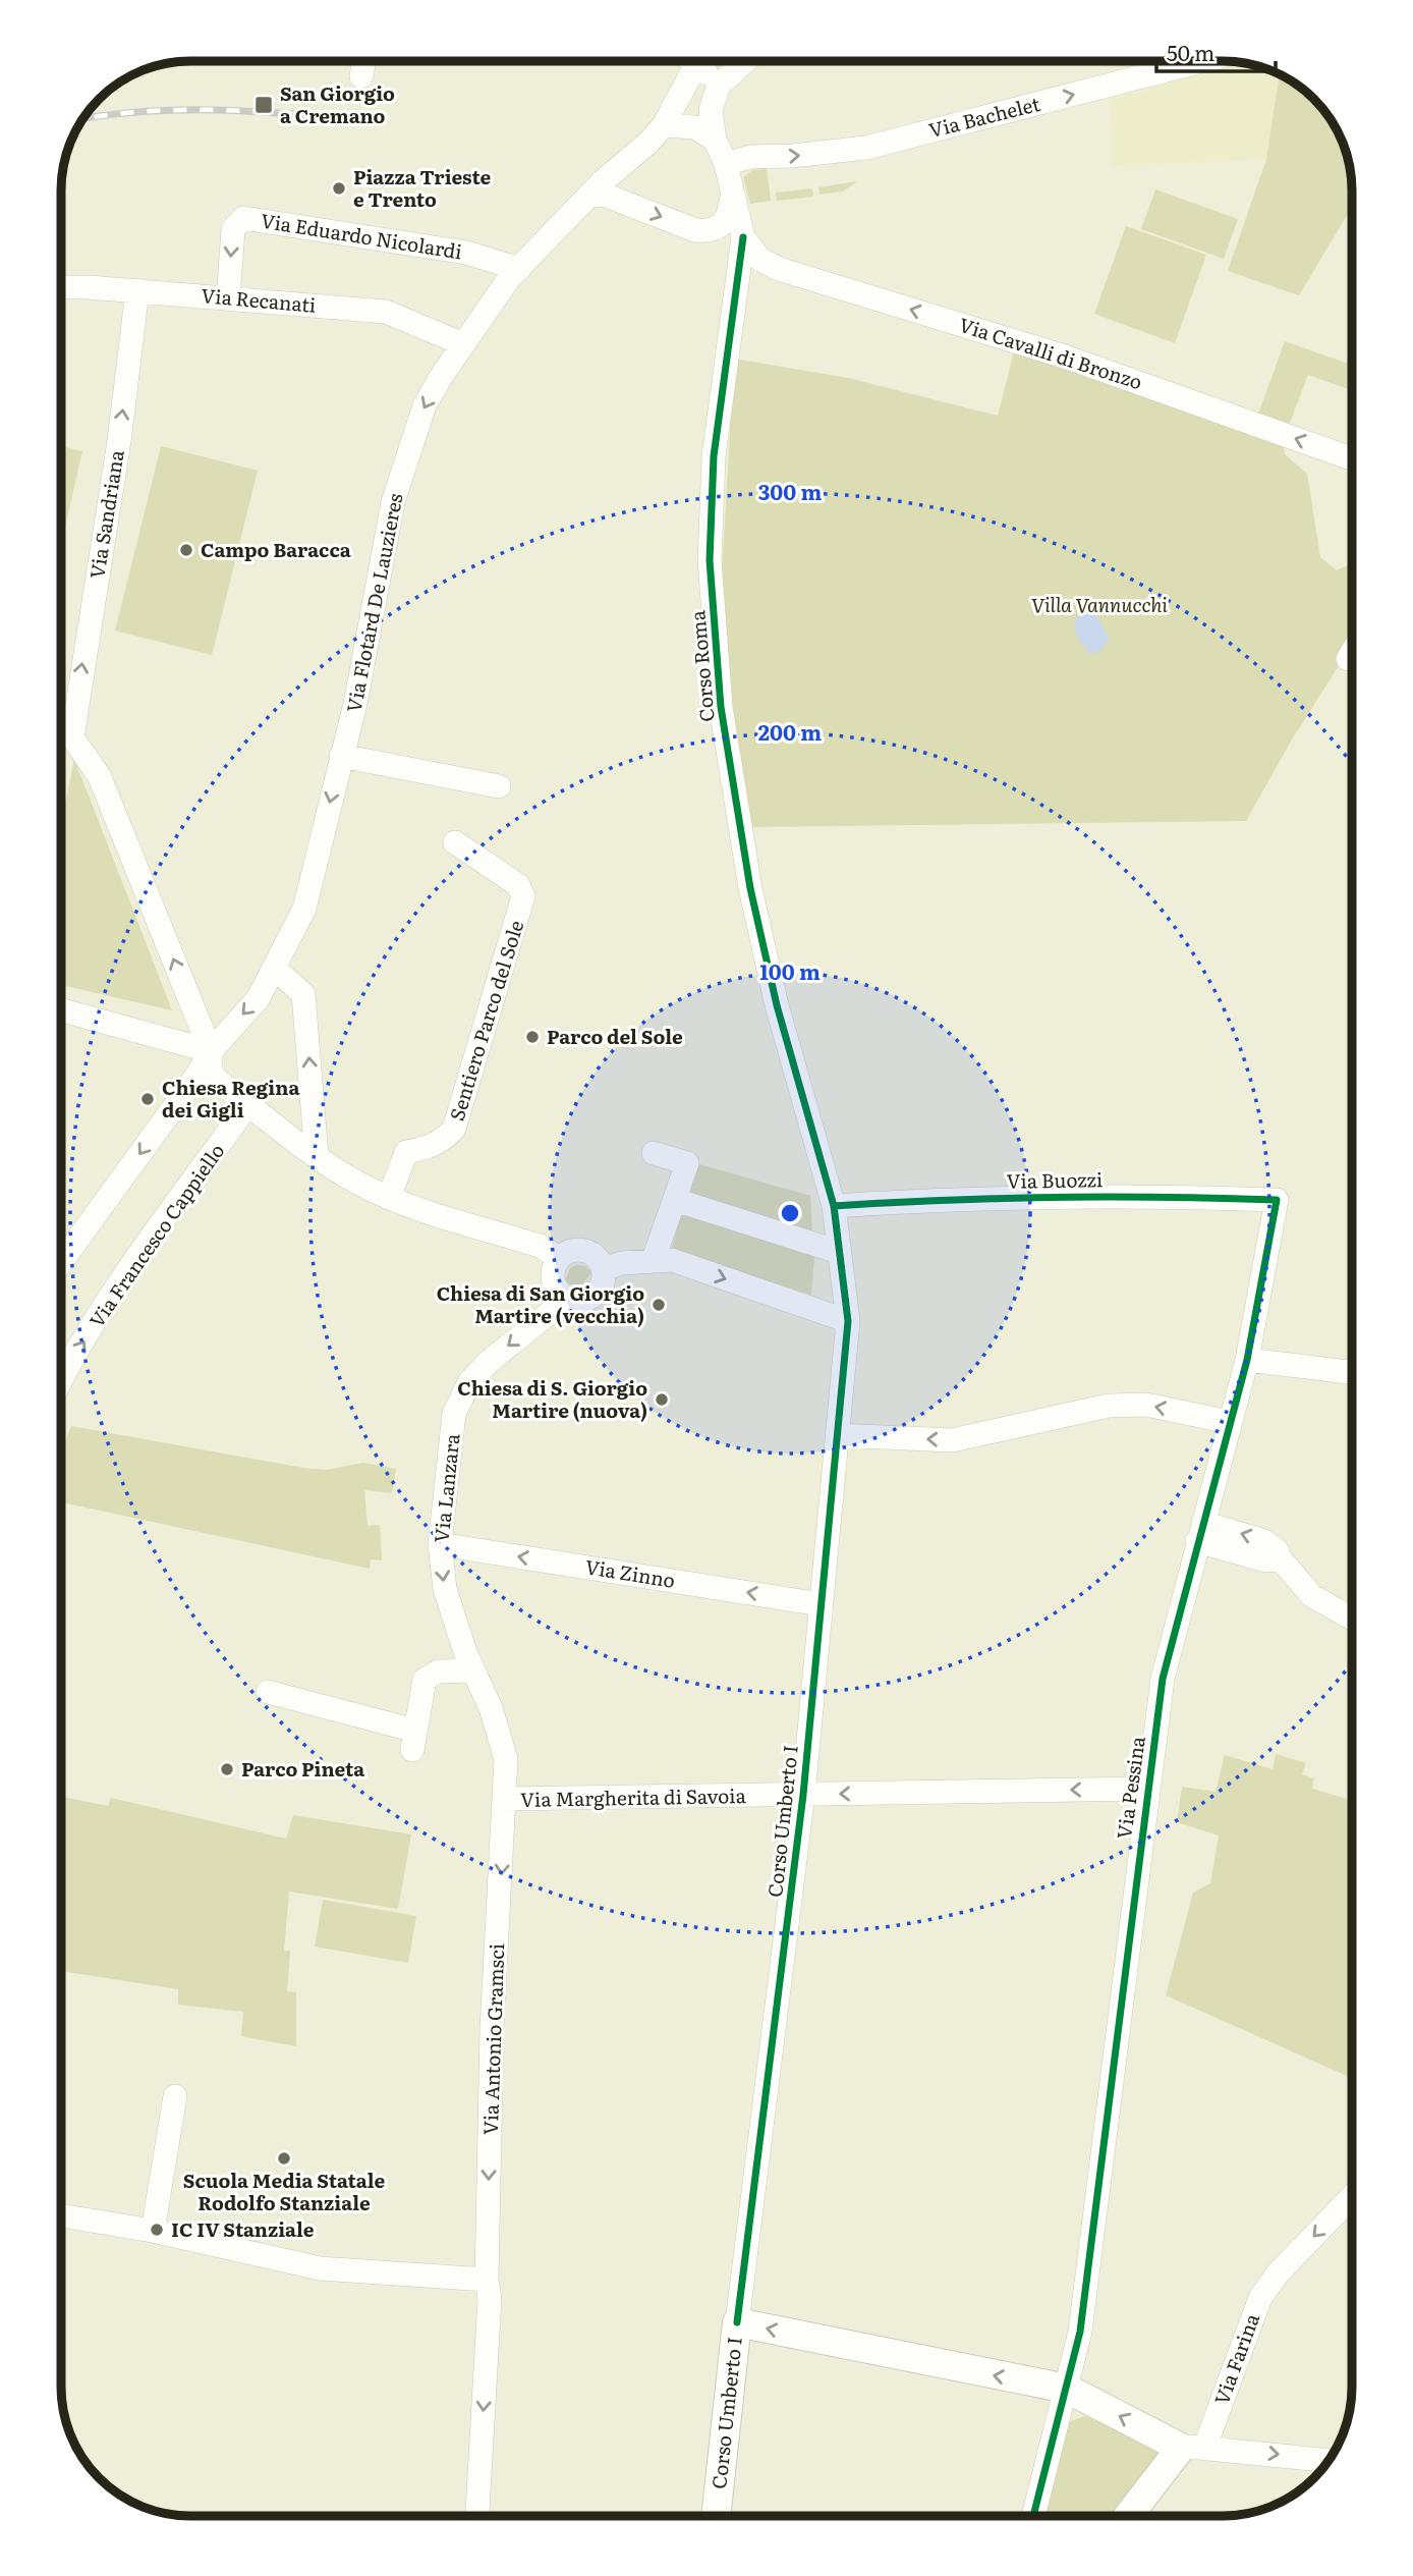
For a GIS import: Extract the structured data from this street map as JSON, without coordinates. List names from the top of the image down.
{
  "streets": {
    "main road": ["Corso Umberto I"],
    "street": [
      "Via Bachelet",
      "Via Eduardo Nicolardi",
      "Via Recanati",
      "Via Cavalli di Bronzo",
      "Via Sandriana",
      "Via Flotard De Lauzieres",
      "Corso Roma",
      "Sentiero Parco del Sole",
      "Via Buozzi",
      "Via Francesco Cappiello",
      "Via Lanzara",
      "Via Zinno",
      "Via Pessina",
      "Via Margherita di Savoia",
      "Via Antonio Gramsci",
      "Via Farina"
    ]
  },
  "crossings": [
    ["Via Bachelet", "Via Flotard De Lauzieres"],
    ["Via Eduardo Nicolardi", "Via Recanati"],
    ["Via Eduardo Nicolardi", "Via Flotard De Lauzieres"],
    ["Via Recanati", "Via Sandriana"],
    ["Via Recanati", "Via Flotard De Lauzieres"],
    ["Via Cavalli di Bronzo", "Corso Roma"],
    ["Corso Roma", "Via Buozzi"],
    ["Corso Roma", "Corso Umberto I"],
    ["Via Buozzi", "Via Pessina"],
    ["Via Lanzara", "Via Zinno"],
    ["Via Lanzara", "Via Margherita di Savoia"],
    ["Via Lanzara", "Via Antonio Gramsci"],
    ["Via Zinno", "Corso Umberto I"],
    ["Via Pessina", "Via Margherita di Savoia"],
    ["Via Margherita di Savoia", "Corso Umberto I"],
    ["Via Margherita di Savoia", "Via Antonio Gramsci"]
  ],
  "one_way": [
    "Via Bachelet",
    "Via Eduardo Nicolardi",
    "Via Cavalli di Bronzo",
    "Via Sandriana",
    "Via Flotard De Lauzieres",
    "Via Francesco Cappiello",
    "Via Lanzara",
    "Via Zinno",
    "Via Margherita di Savoia",
    "Via Antonio Gramsci",
    "Via Farina"
  ],
  "parks": ["Villa Vannucchi"],
  "places": {
    "transit": ["San Giorgio a Cremano"],
    "other": [
      "Piazza Trieste e Trento",
      "Campo Baracca",
      "Parco del Sole",
      "Chiesa Regina dei Gigli",
      "Chiesa di San Giorgio Martire (vecchia)",
      "Chiesa di S. Giorgio Martire (nuova)",
      "Parco Pineta",
      "Scuola Media Statale Rodolfo Stanziale",
      "IC IV Stanziale"
    ]
  },
  "scale_bar": "50 m",
  "rings": ["300 m", "200 m", "100 m"]
}
